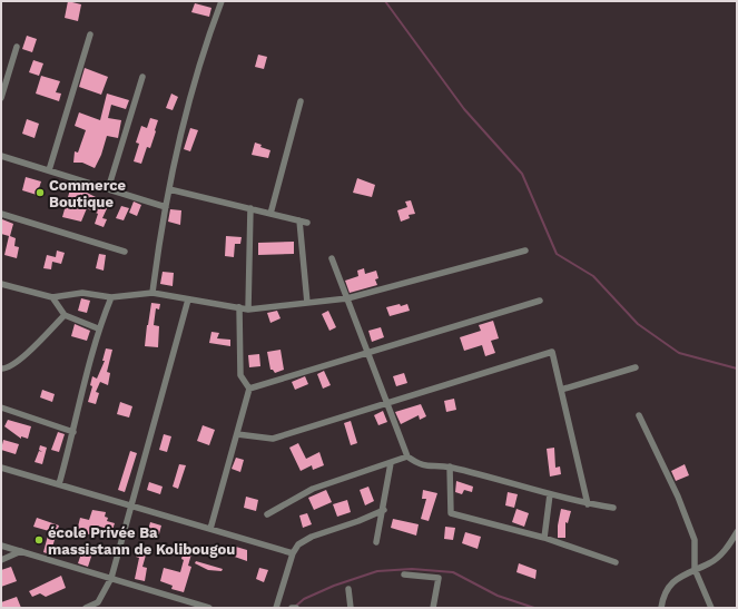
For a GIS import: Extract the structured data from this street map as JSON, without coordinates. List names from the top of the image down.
{
  "places": ["Commerce Boutique", "école Privée Ba massistann de Kolibougou"]
}
